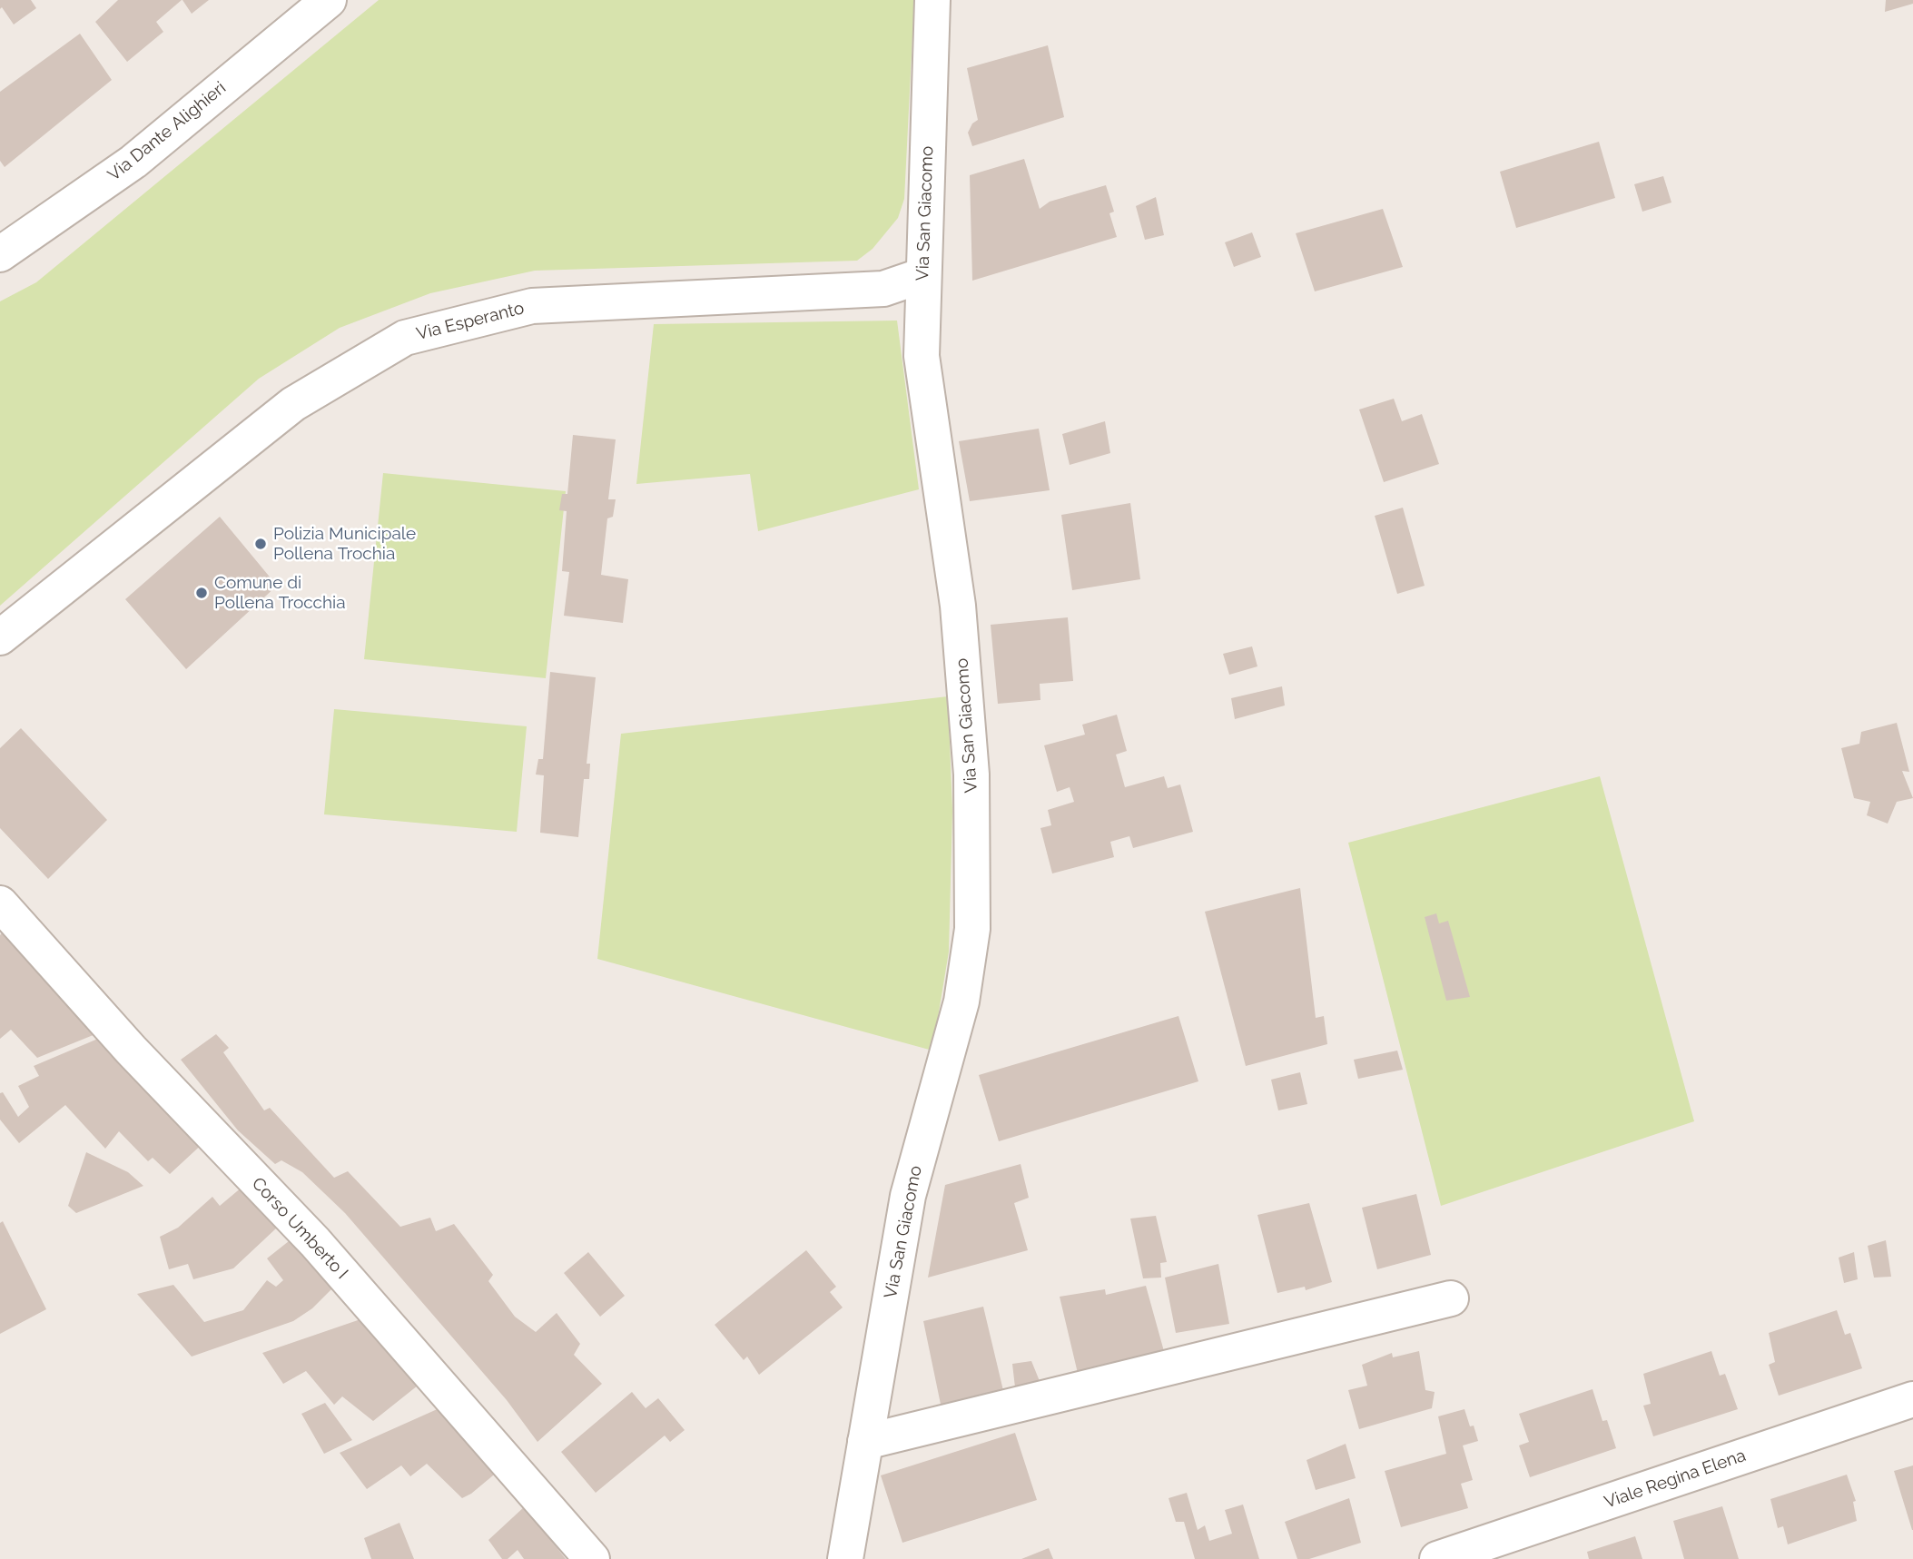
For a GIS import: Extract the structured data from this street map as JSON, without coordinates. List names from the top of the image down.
{
  "streets": {
    "street": [
      "Via Dante Alighieri",
      "Via San Giacomo",
      "Via Esperanto",
      "Corso Umberto I",
      "Viale Regina Elena"
    ]
  },
  "crossings": [
    ["Via San Giacomo", "Via Esperanto"]
  ],
  "places": ["Polizia Municipale Pollena Trochia", "Comune di Pollena Trocchia"]
}
